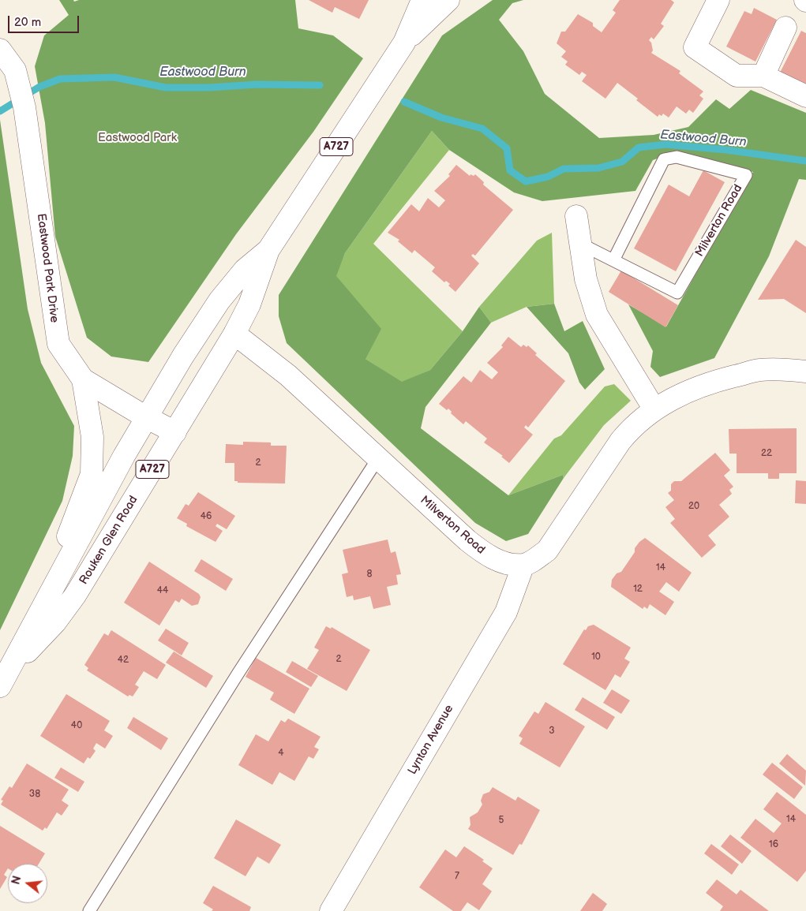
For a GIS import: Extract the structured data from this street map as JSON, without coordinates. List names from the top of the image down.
{
  "streets": {
    "street": [
      "A727",
      "Milverton Road",
      "Eastwood Park Drive",
      "Rouken Glen Road",
      "Lynton Avenue"
    ]
  },
  "crossings": [
    ["Milverton Road", "Rouken Glen Road"],
    ["Milverton Road", "Lynton Avenue"],
    ["Eastwood Park Drive", "Rouken Glen Road"]
  ],
  "water": ["Eastwood Burn"],
  "parks": ["Eastwood Park"],
  "house_numbers": [
    "22",
    "2",
    "20",
    "46",
    "14",
    "8",
    "12",
    "44",
    "10",
    "2",
    "42",
    "40",
    "3",
    "4",
    "38",
    "14",
    "5",
    "16",
    "7"
  ],
  "scale_bar": "20 m",
  "north": "left"
}
